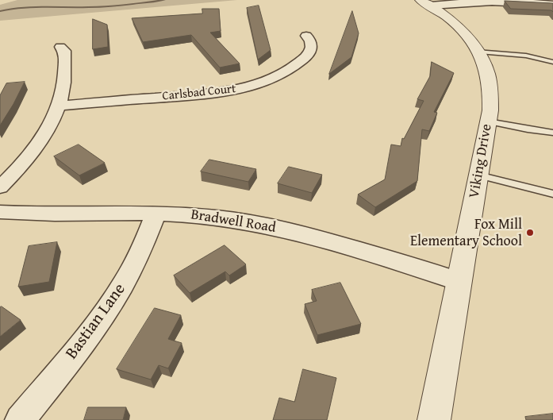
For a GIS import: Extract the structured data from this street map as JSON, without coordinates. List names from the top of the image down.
{
  "streets": {
    "street": [
      "Carlsbad Court",
      "Viking Drive",
      "Bradwell Road",
      "Bastian Lane"
    ]
  },
  "crossings": [
    ["Viking Drive", "Bradwell Road"],
    ["Bradwell Road", "Bastian Lane"]
  ],
  "places": ["Fox Mill Elementary School"]
}
